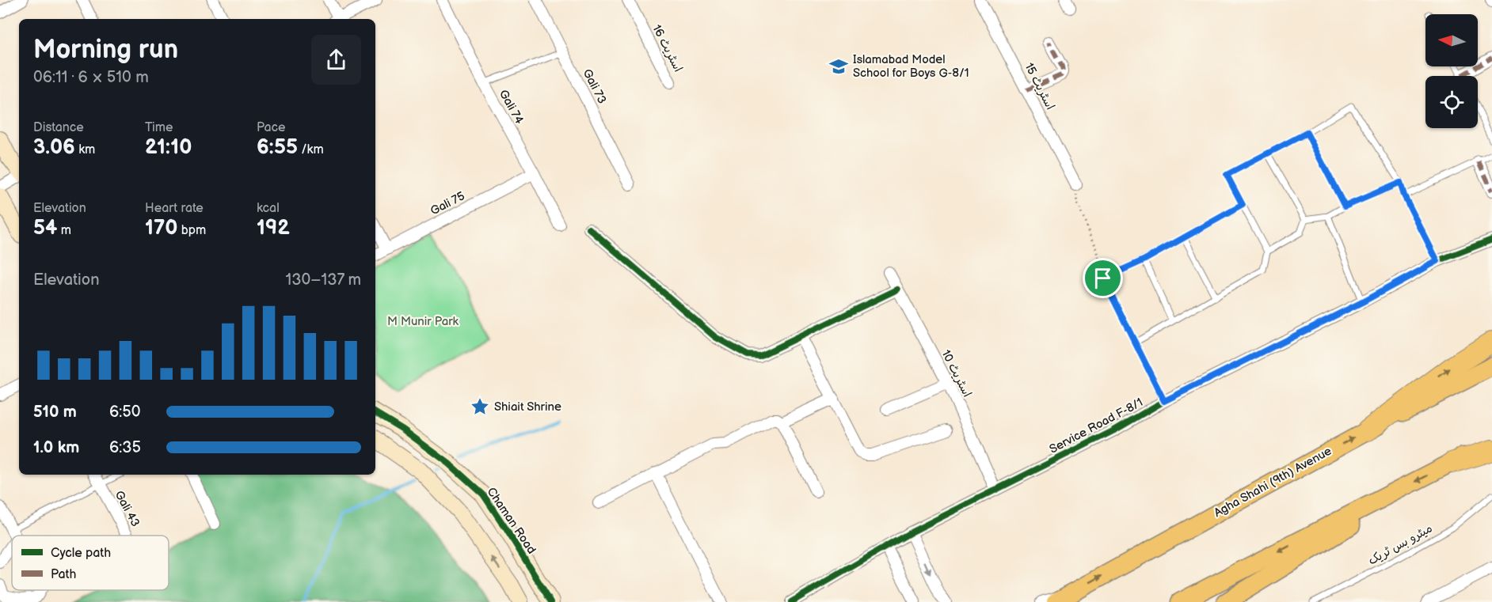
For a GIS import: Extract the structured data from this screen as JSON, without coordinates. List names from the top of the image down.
{
  "streets": {
    "main road": ["Agha Shahi (9th) Avenue"],
    "street": [
      "اسٹریٹ 16",
      "Gali 73",
      "اسٹریٹ 15",
      "Gali 74",
      "Gali 75",
      "اسٹریٹ 10",
      "Service Road F-8/1",
      "Gali 43",
      "Chaman Road"
    ],
    "lane": ["میٹرو بس ٹریک"]
  },
  "crossings": [
    ["Gali 74", "Gali 75"],
    ["اسٹریٹ 10", "Service Road F-8/1"]
  ],
  "parks": ["M Munir Park"],
  "places": {
    "school or university": ["Islamabad Model School for Boys G-8/1"],
    "place": ["Shiait Shrine"]
  },
  "legend": ["Cycle path", "Path"],
  "north": "left",
  "page": {
    "heading": ["Morning run", "06:11 · 6 × 510 m"],
    "stats": [
      ["Distance", "3.06 km"],
      ["Time", "21:10"],
      ["Pace", "6:55 /km"],
      ["Elevation", "54 m"],
      ["Heart rate", "170 bpm"],
      ["kcal", "192"]
    ],
    "chart": ["Elevation", "130–137 m"],
    "list": [
      {
        "name": "510 m",
        "note": "6:50"
      },
      {
        "name": "1.0 km",
        "note": "6:35"
      }
    ]
  }
}
